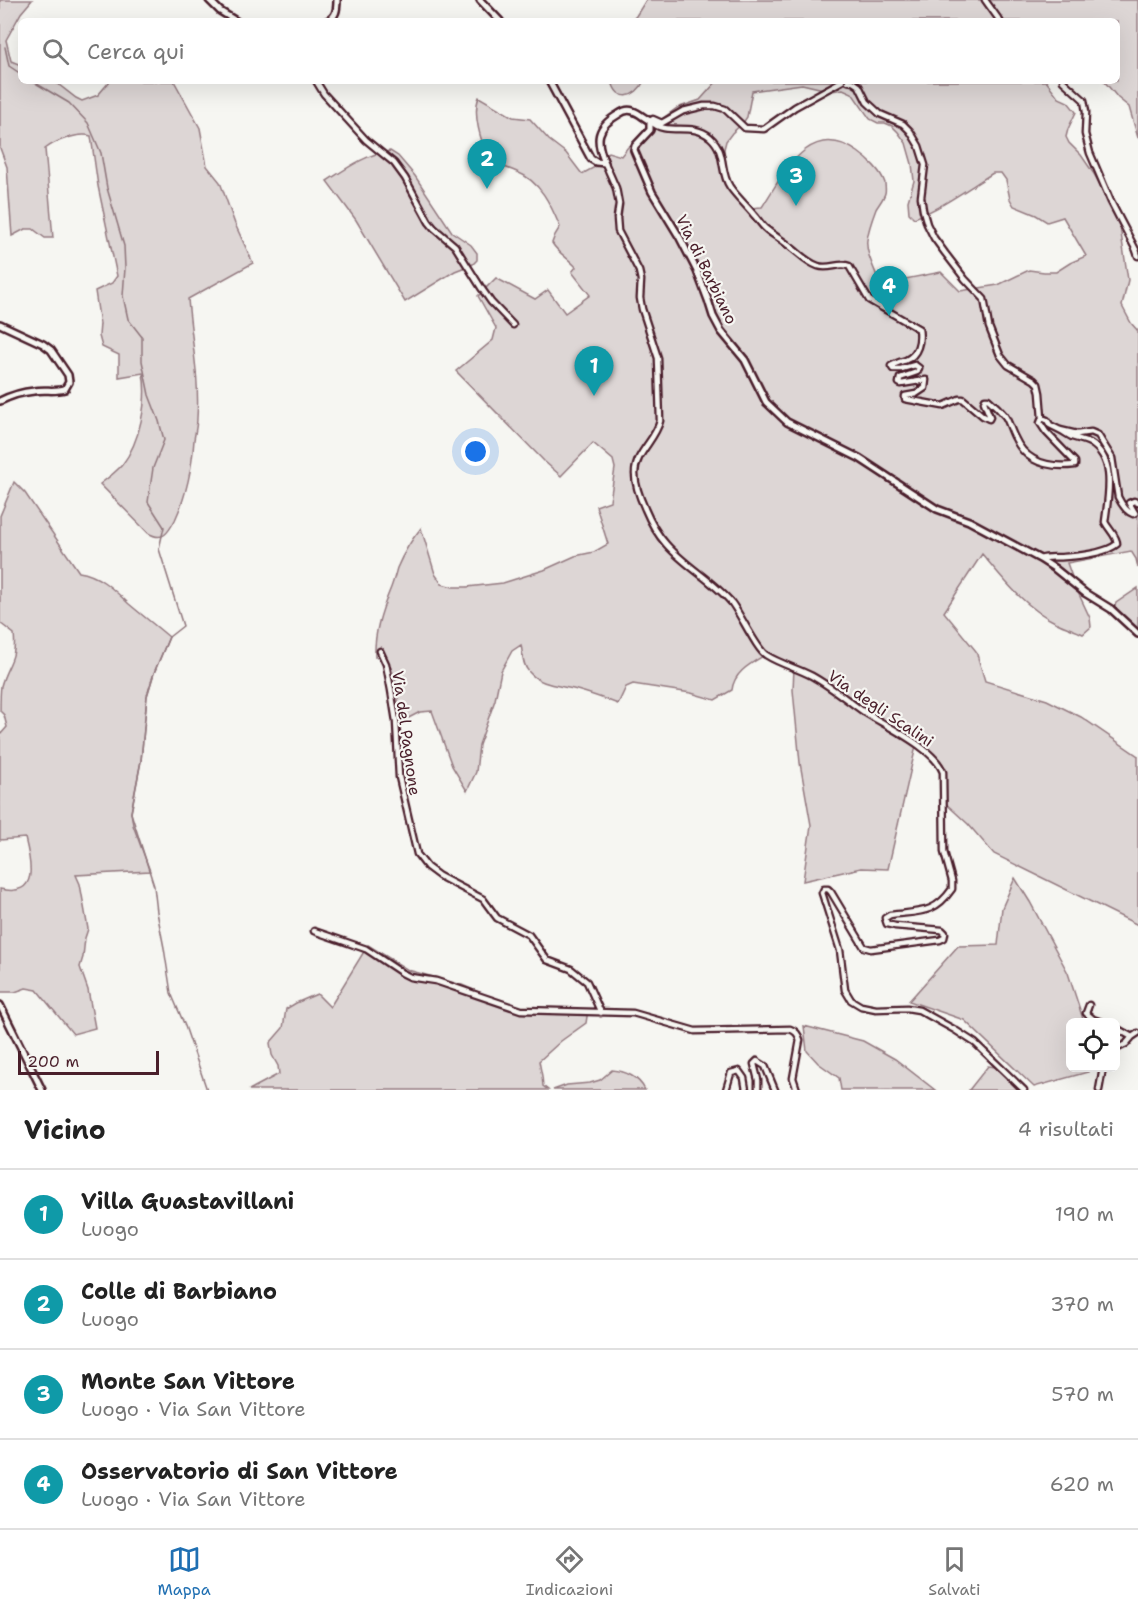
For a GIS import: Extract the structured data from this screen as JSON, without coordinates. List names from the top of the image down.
{
  "streets": {
    "street": ["Via di Barbiano", "Via degli Scalini", "Via del Pagnone"]
  },
  "scale_bar": "200 m",
  "page": {
    "search": "Cerca qui",
    "pins": [
      "2",
      "3",
      "4",
      "1"
    ],
    "scale": "200 m",
    "heading": ["Vicino", "4 risultati"],
    "list": [
      {
        "mark": "1",
        "name": "Villa Guastavillani",
        "note": "Luogo",
        "value": "190 m"
      },
      {
        "mark": "2",
        "name": "Colle di Barbiano",
        "note": "Luogo",
        "value": "370 m"
      },
      {
        "mark": "3",
        "name": "Monte San Vittore",
        "note": "Luogo · Via San Vittore",
        "value": "570 m"
      },
      {
        "mark": "4",
        "name": "Osservatorio di San Vittore",
        "note": "Luogo · Via San Vittore",
        "value": "620 m"
      }
    ],
    "nav": ["Mappa", "Indicazioni", "Salvati"]
  }
}
